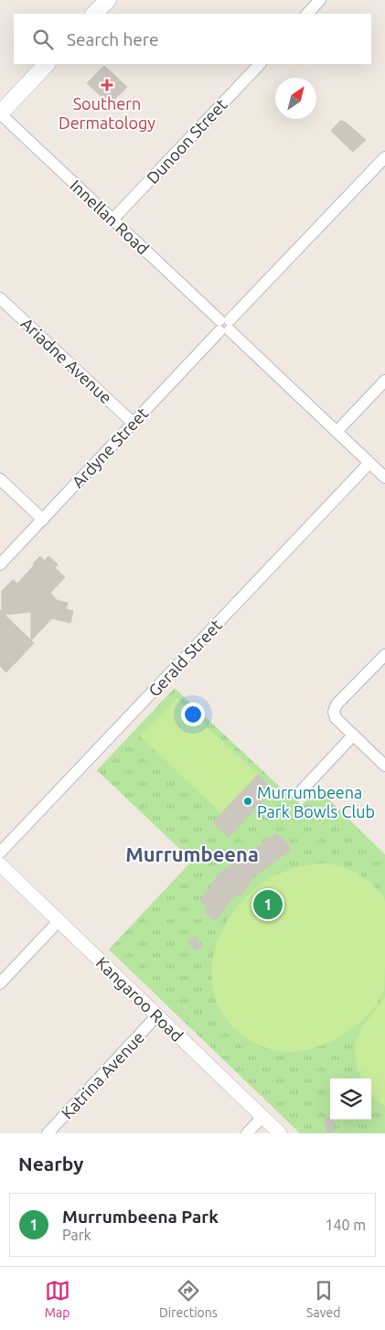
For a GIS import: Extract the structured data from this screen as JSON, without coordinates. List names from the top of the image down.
{
  "streets": {
    "street": [
      "Dunoon Street",
      "Innellan Road",
      "Ariadne Avenue",
      "Ardyne Street",
      "Gerald Street",
      "Kangaroo Road",
      "Katrina Avenue"
    ]
  },
  "crossings": [
    ["Dunoon Street", "Innellan Road"],
    ["Innellan Road", "Ardyne Street"],
    ["Innellan Road", "Gerald Street"],
    ["Ariadne Avenue", "Ardyne Street"],
    ["Kangaroo Road", "Katrina Avenue"]
  ],
  "districts": ["Murrumbeena"],
  "places": {
    "health": ["Southern Dermatology"],
    "other": ["Murrumbeena Park Bowls Club"]
  },
  "north": "top right",
  "page": {
    "search": "Search here",
    "pins": "1",
    "heading": "Nearby",
    "list": [
      {
        "mark": "1",
        "name": "Murrumbeena Park",
        "note": "Park",
        "value": "140 m"
      }
    ],
    "nav": ["Map", "Directions", "Saved"]
  }
}
